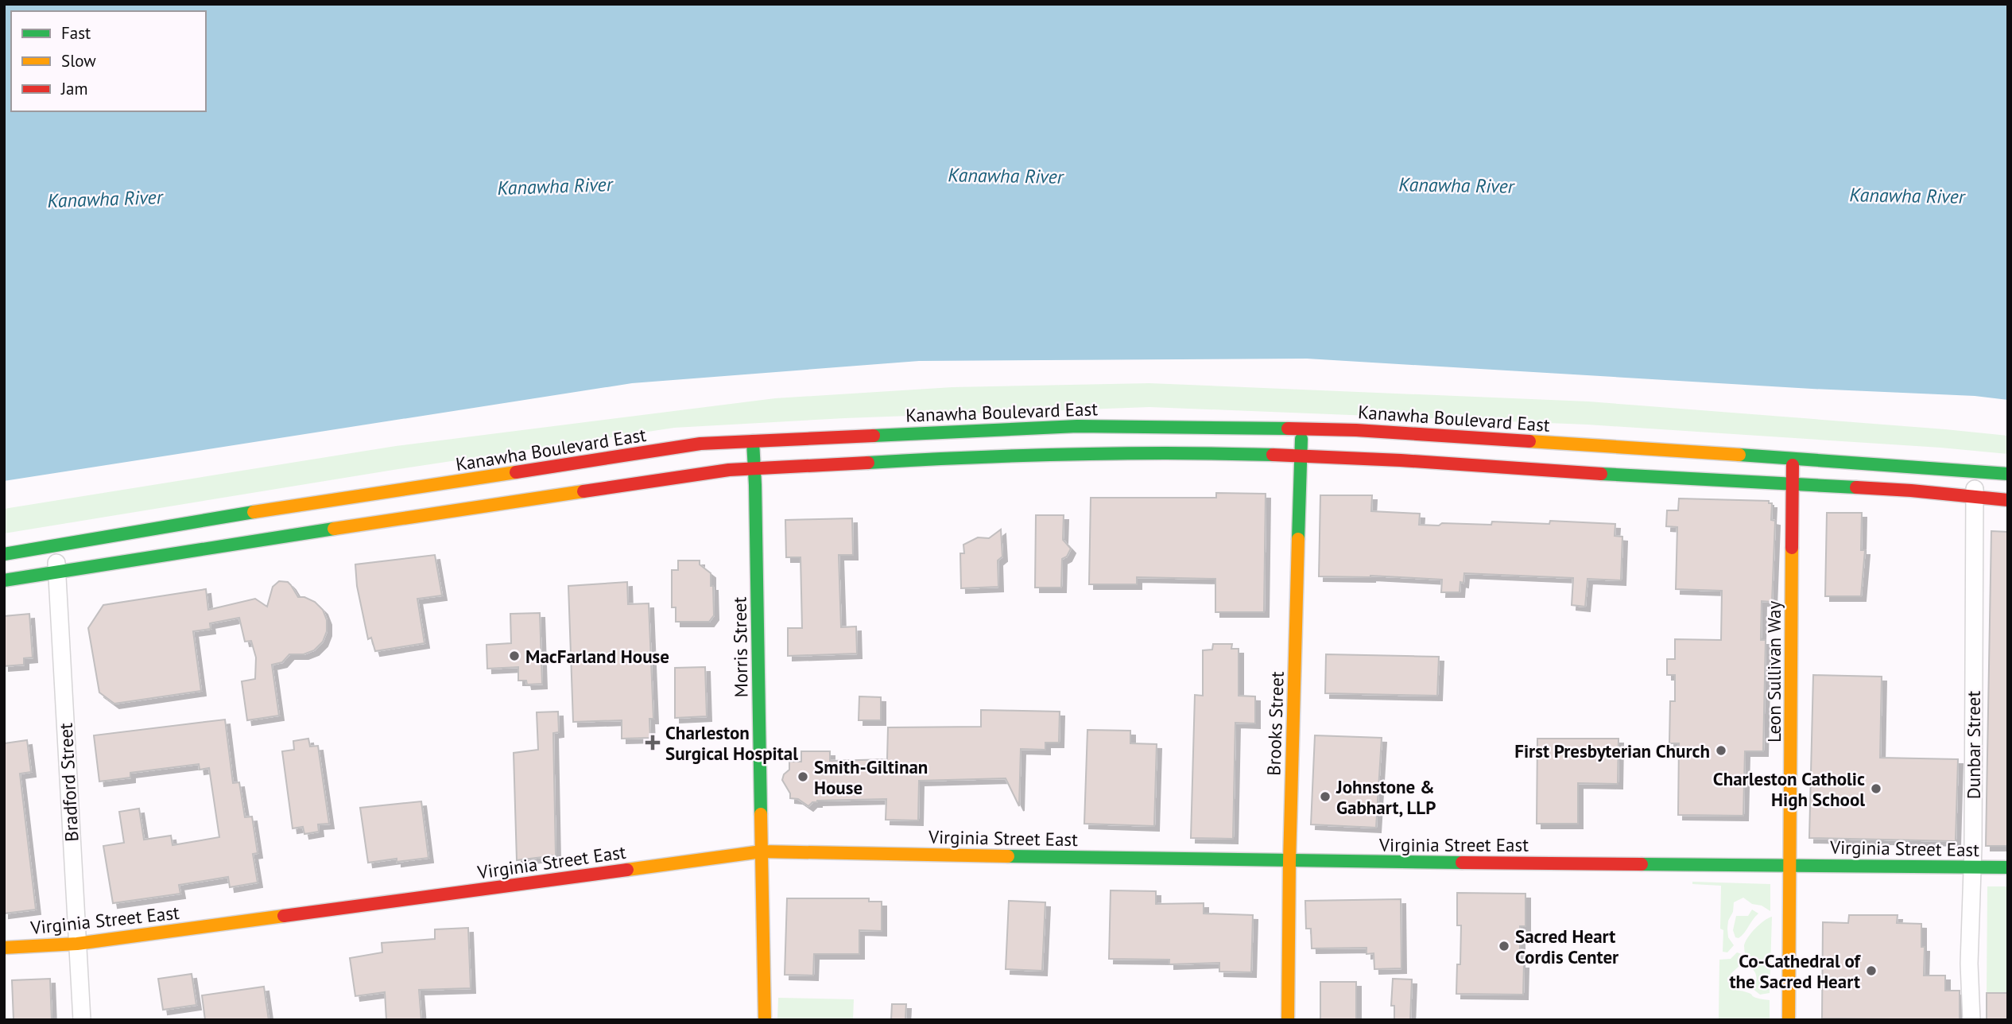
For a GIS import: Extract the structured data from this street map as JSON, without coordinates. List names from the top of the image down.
{
  "streets": {
    "main road": [
      "Kanawha Boulevard East",
      "Morris Street",
      "Leon Sullivan Way",
      "Brooks Street",
      "Virginia Street East"
    ],
    "street": ["Dunbar Street", "Bradford Street"]
  },
  "crossings": [
    ["Kanawha Boulevard East", "Morris Street"],
    ["Kanawha Boulevard East", "Leon Sullivan Way"],
    ["Kanawha Boulevard East", "Brooks Street"],
    ["Kanawha Boulevard East", "Dunbar Street"],
    ["Kanawha Boulevard East", "Bradford Street"],
    ["Morris Street", "Virginia Street East"],
    ["Leon Sullivan Way", "Virginia Street East"],
    ["Brooks Street", "Virginia Street East"],
    ["Dunbar Street", "Virginia Street East"],
    ["Bradford Street", "Virginia Street East"]
  ],
  "water": ["Kanawha River"],
  "places": {
    "other": [
      "MacFarland House",
      "First Presbyterian Church",
      "Smith-Giltinan House",
      "Charleston Catholic High School",
      "Johnstone & Gabhart, LLP",
      "Sacred Heart Cordis Center",
      "Co-Cathedral of the Sacred Heart"
    ],
    "health": ["Charleston Surgical Hospital"]
  },
  "legend": ["Fast", "Slow", "Jam"]
}
